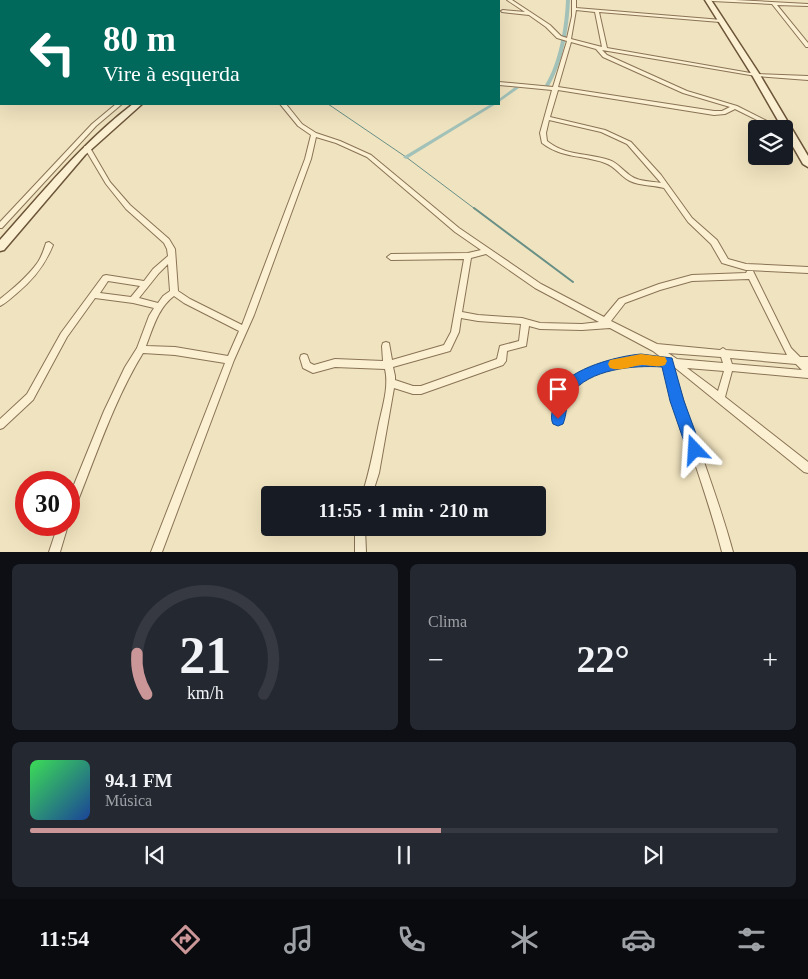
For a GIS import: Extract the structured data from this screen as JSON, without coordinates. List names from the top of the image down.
{
  "page": {
    "turn": ["80 m", "Vire à esquerda"],
    "limit": "30",
    "trip": "11:55 · 1 min · 210 m",
    "tile": "Clima",
    "heat": ["−", "22°", "+"],
    "song": ["94.1 FM", "Música"],
    "tabs": "11:54",
    "gauge": ["21", "km/h"]
  }
}
